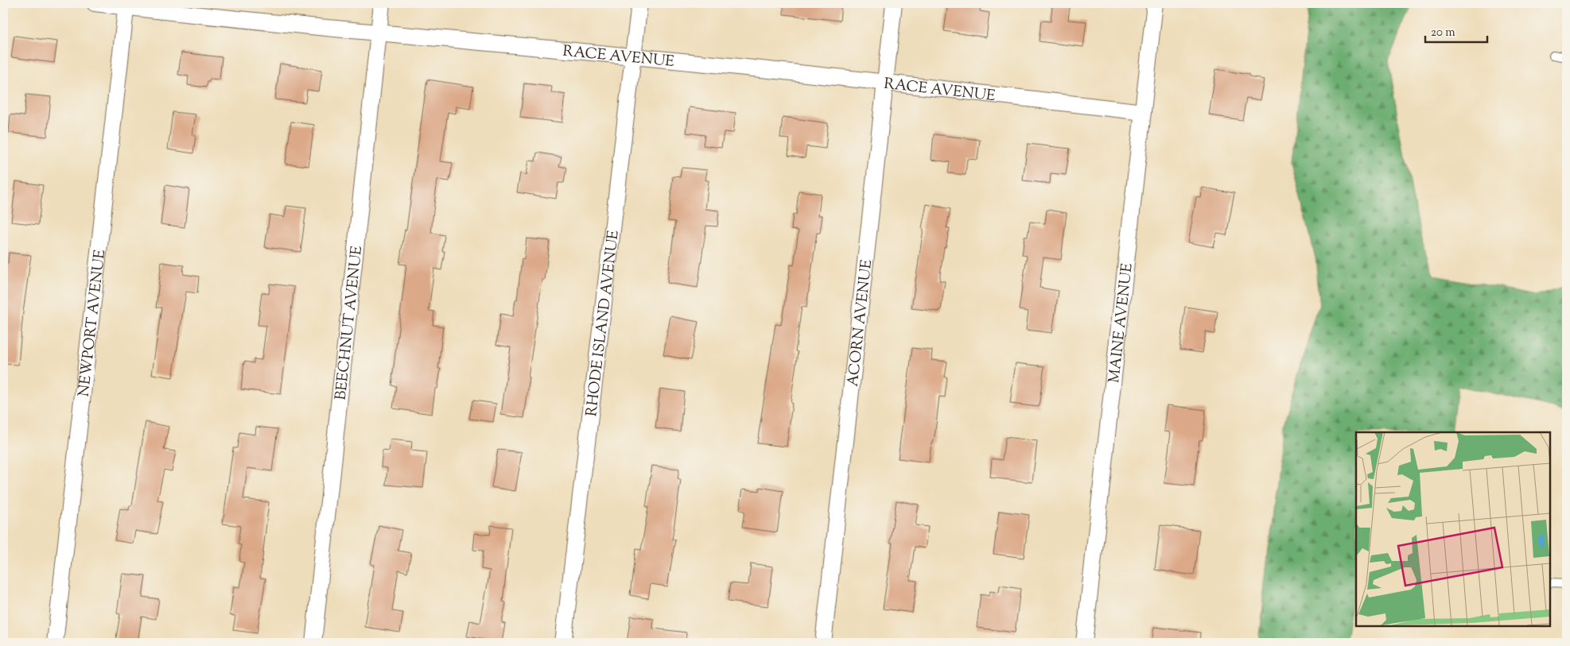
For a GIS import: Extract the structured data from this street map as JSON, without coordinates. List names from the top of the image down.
{
  "streets": {
    "street": [
      "RACE AVENUE",
      "NEWPORT AVENUE",
      "ACORN AVENUE",
      "BEECHNUT AVENUE",
      "RHODE ISLAND AVENUE",
      "MAINE AVENUE"
    ]
  },
  "crossings": [
    ["RACE AVENUE", "NEWPORT AVENUE"],
    ["RACE AVENUE", "ACORN AVENUE"],
    ["RACE AVENUE", "BEECHNUT AVENUE"],
    ["RACE AVENUE", "RHODE ISLAND AVENUE"],
    ["RACE AVENUE", "MAINE AVENUE"]
  ],
  "scale_bar": "20 m"
}
